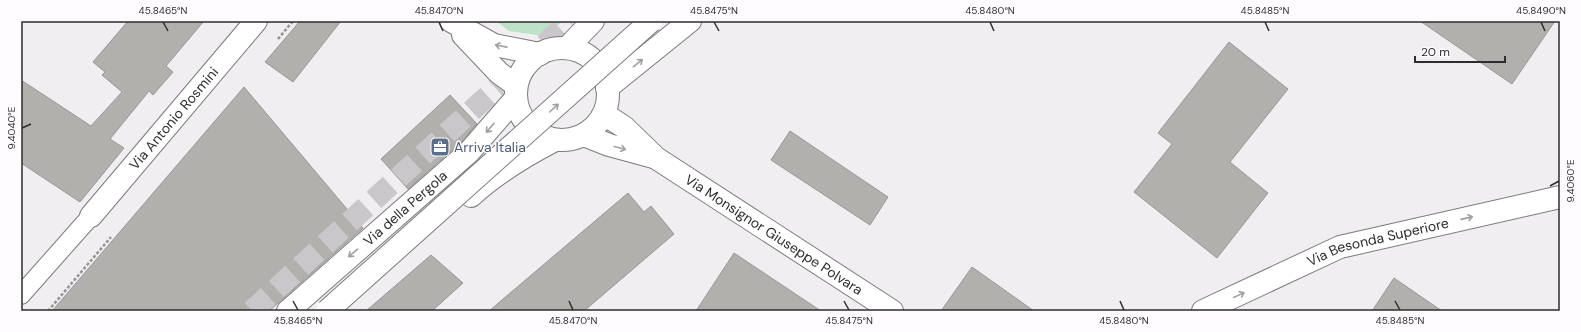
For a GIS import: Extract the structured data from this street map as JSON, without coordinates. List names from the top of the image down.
{
  "streets": {
    "main road": [
      "Via Antonio Rosmini",
      "Via della Pergola",
      "Via Monsignor Giuseppe Polvara",
      "Via Besonda Superiore"
    ]
  },
  "crossings": [
    ["Via della Pergola", "Via Monsignor Giuseppe Polvara"]
  ],
  "one_way": ["Via Besonda Superiore"],
  "places": {
    "office": ["Arriva Italia"]
  },
  "scale_bar": "20 m",
  "coordinates": [
    "45.8465°N",
    "45.8470°N",
    "45.8475°N",
    "45.8480°N",
    "45.8485°N",
    "45.8490°N",
    "9.4040°E",
    "9.4060°E"
  ]
}
